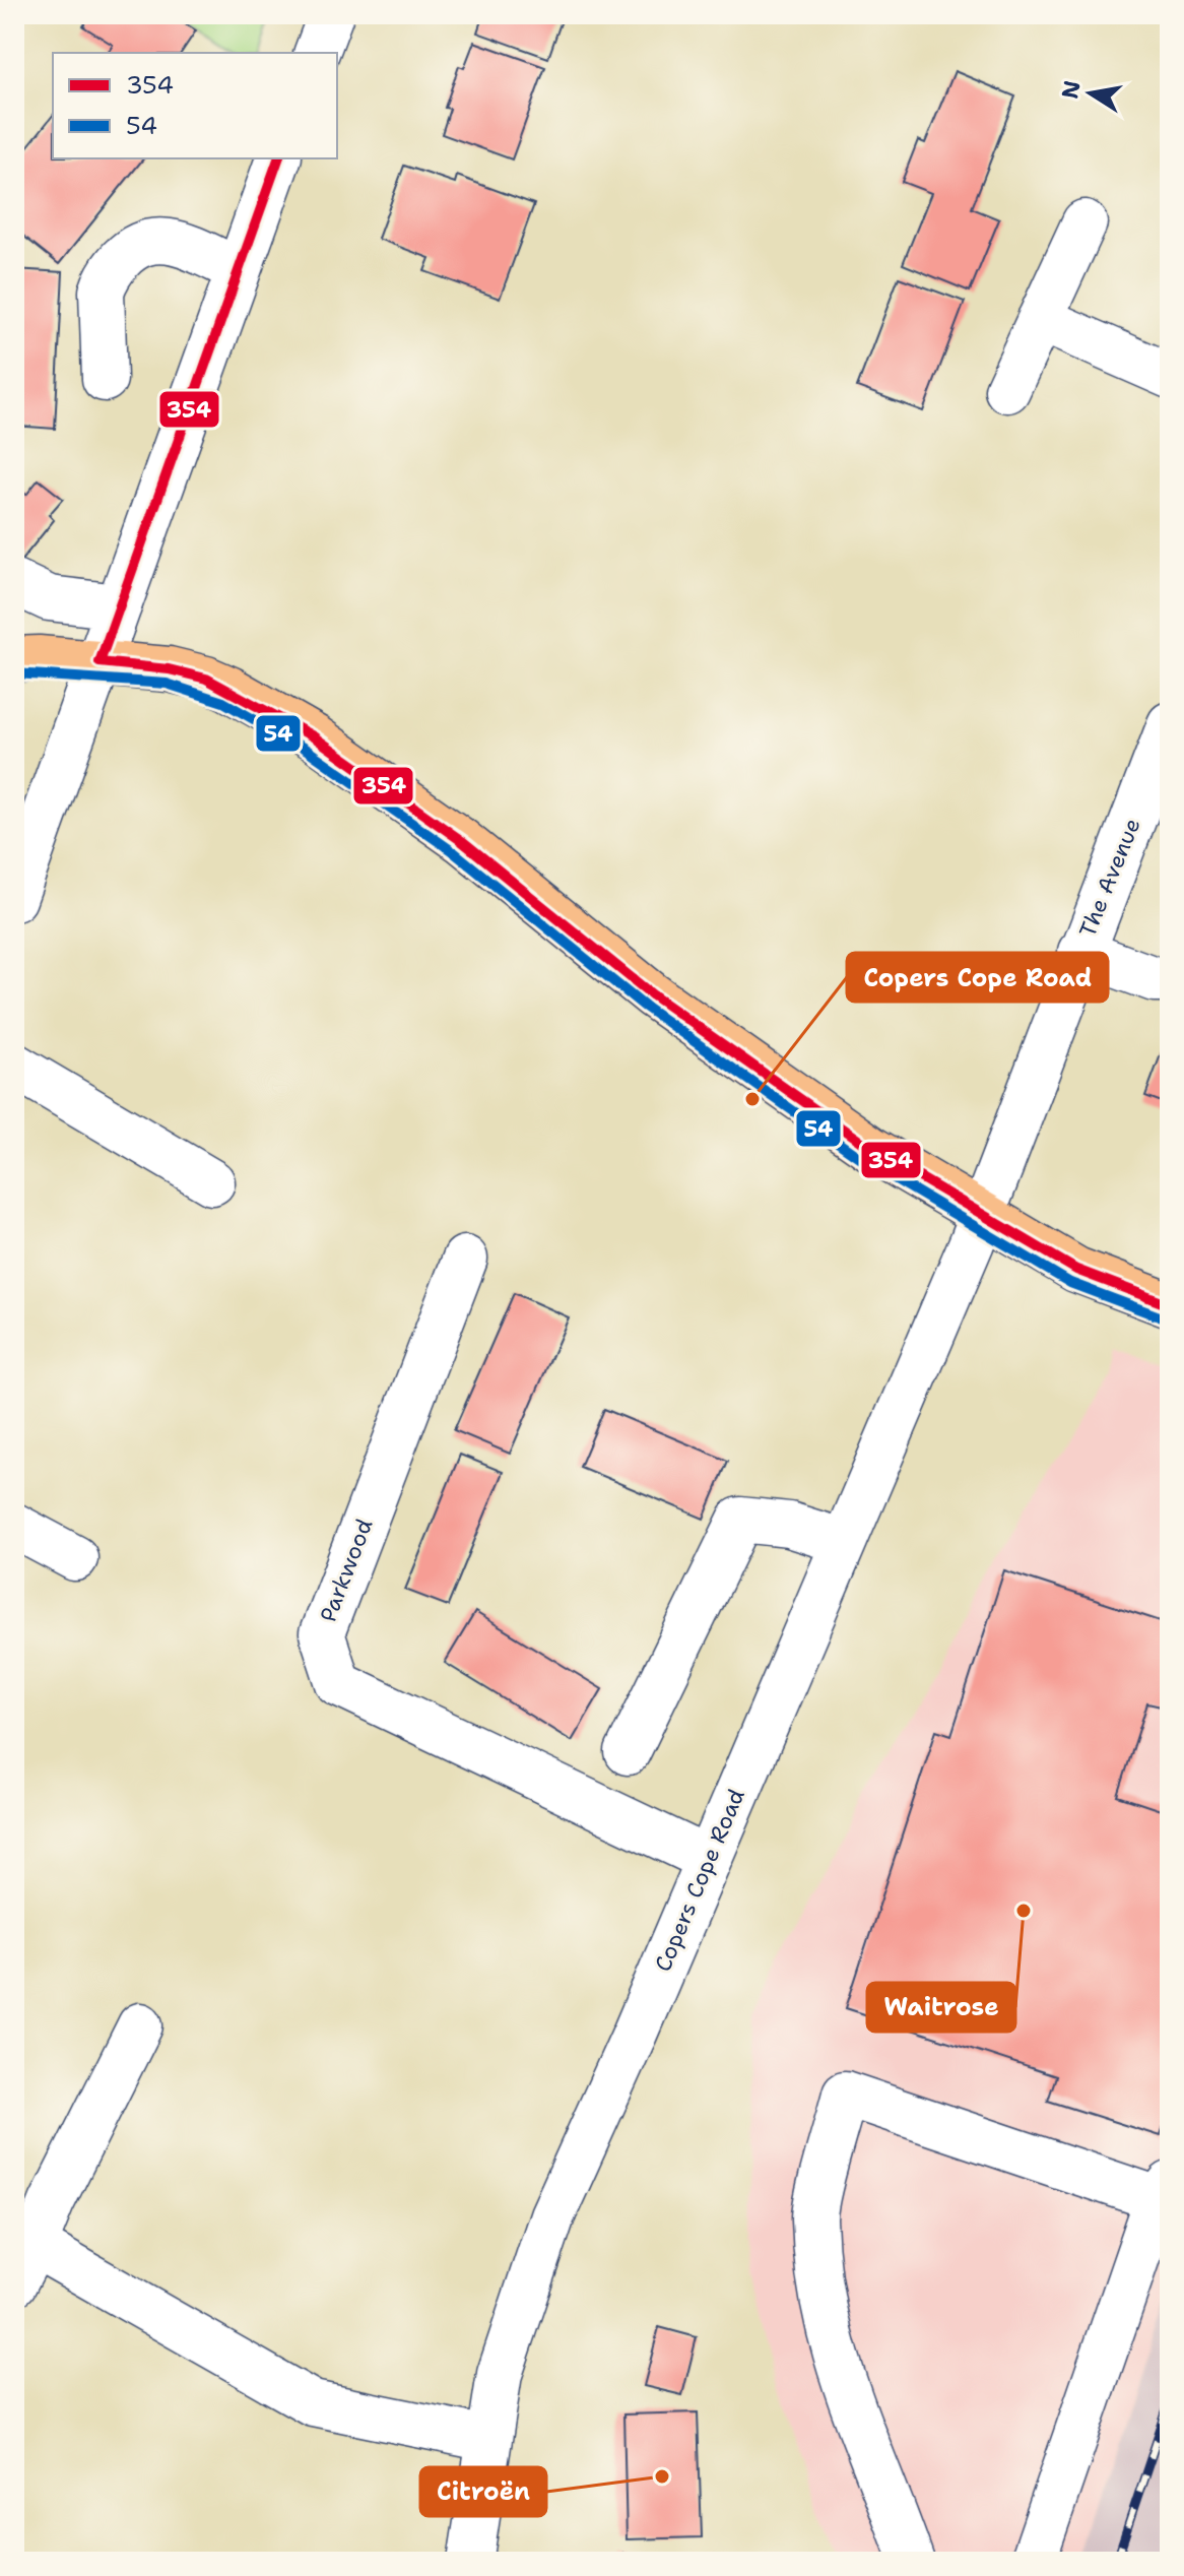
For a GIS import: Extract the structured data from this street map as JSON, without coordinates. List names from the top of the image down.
{
  "streets": {
    "street": ["The Avenue", "Parkwood", "Copers Cope Road"]
  },
  "crossings": [
    ["The Avenue", "Copers Cope Road"],
    ["Parkwood", "Copers Cope Road"]
  ],
  "places": ["Copers Cope Road", "Waitrose", "Citroën"],
  "lines": ["transit line 354", "transit line 54"],
  "legend": ["354", "54"],
  "north": "left"
}
